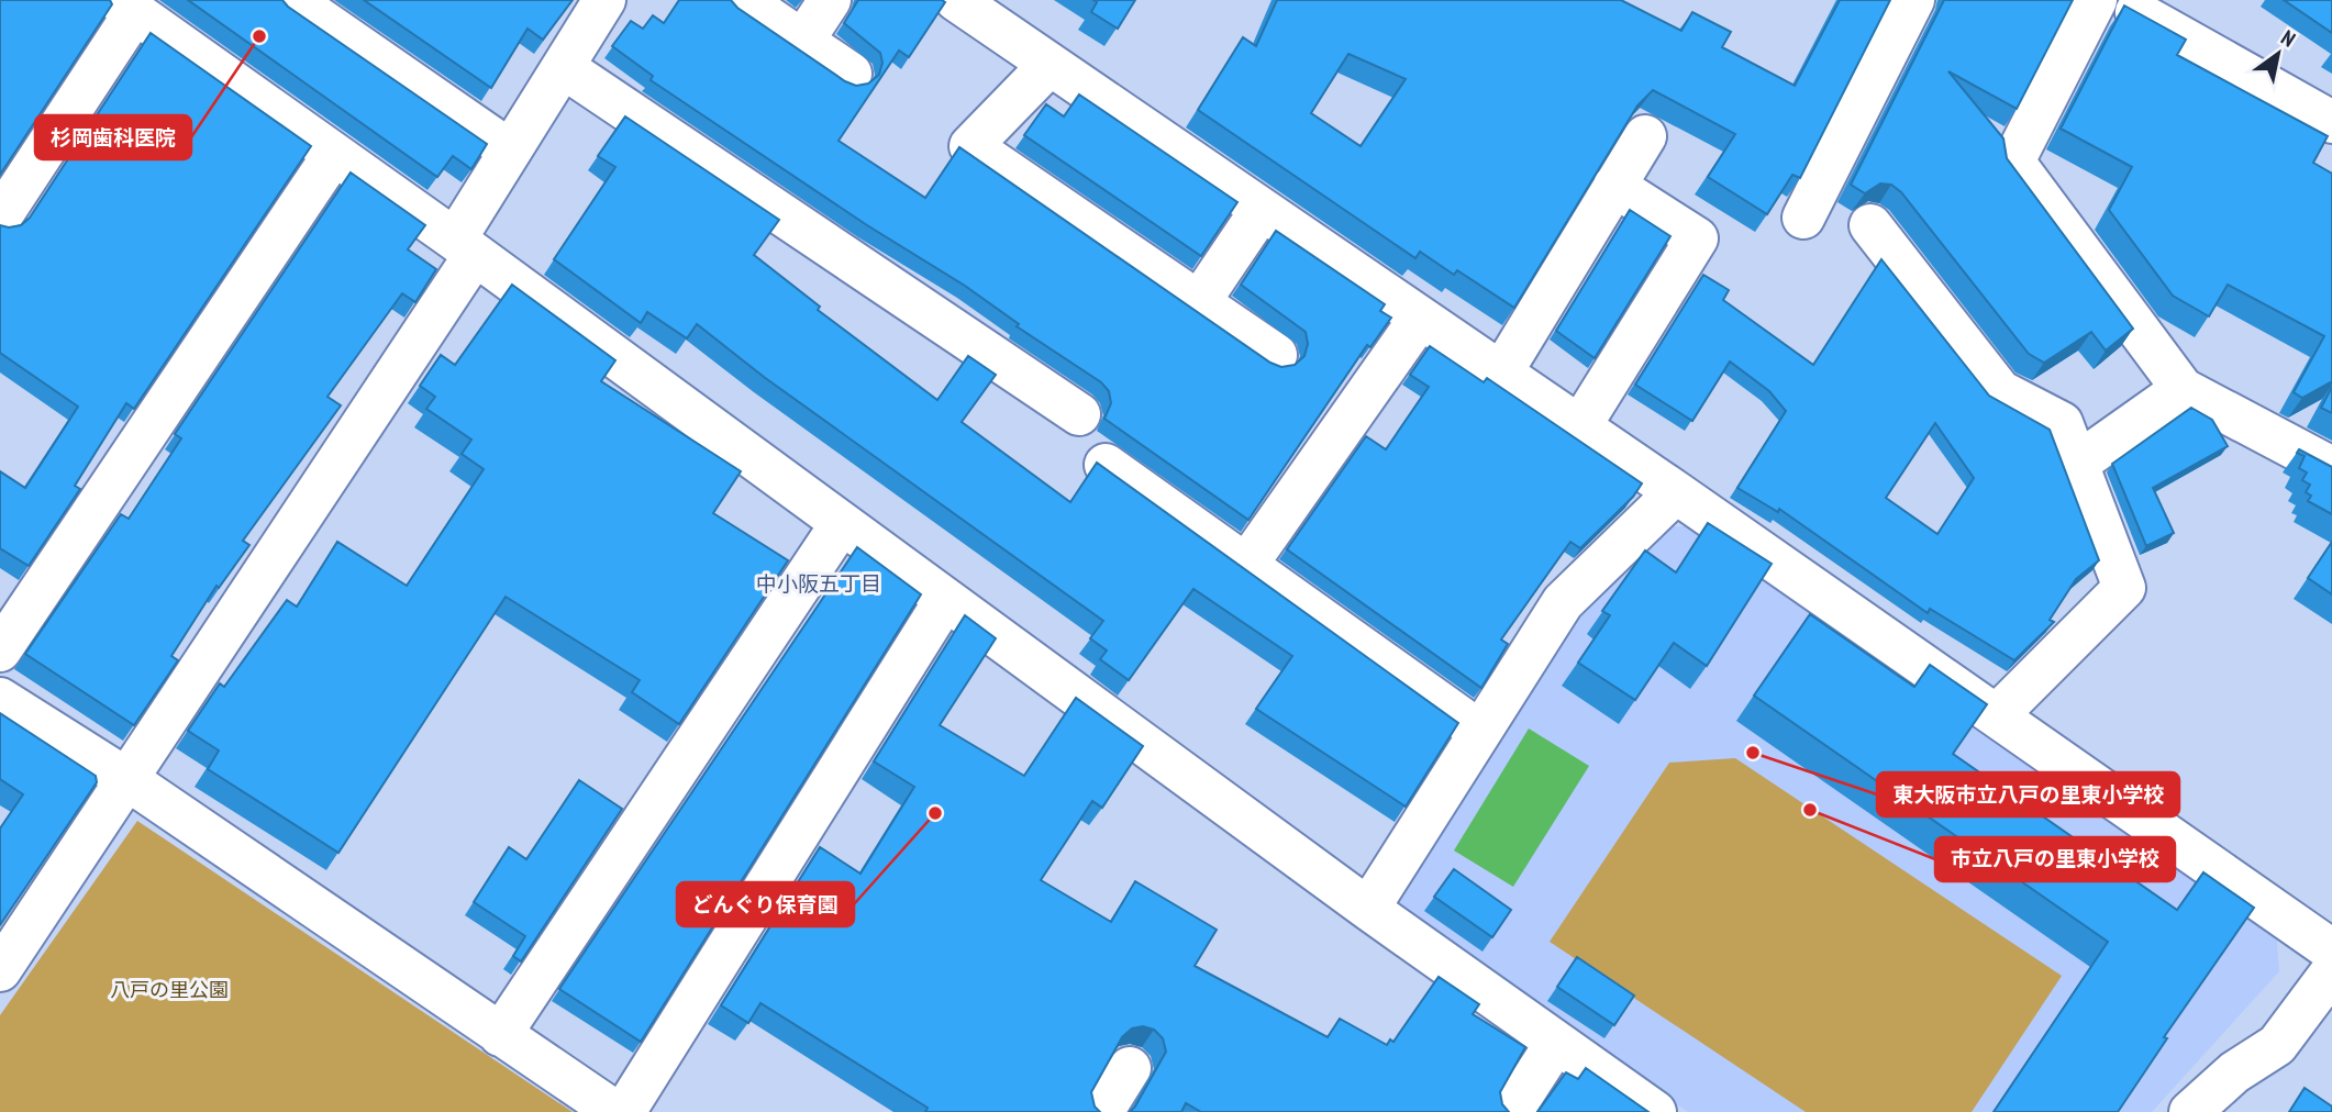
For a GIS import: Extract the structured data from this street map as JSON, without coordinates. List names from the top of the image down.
{
  "districts": ["中小阪五丁目"],
  "parks": ["八戸の里公園"],
  "places": [
    "杉岡歯科医院",
    "東大阪市立八戸の里東小学校",
    "市立八戸の里東小学校",
    "どんぐり保育園"
  ],
  "north": "top right"
}
